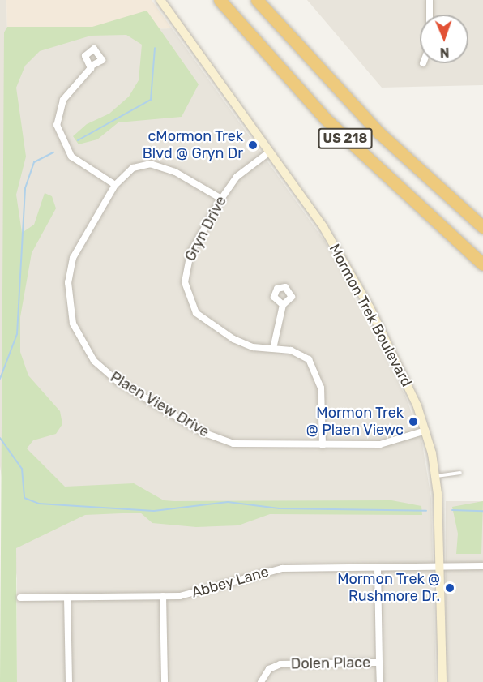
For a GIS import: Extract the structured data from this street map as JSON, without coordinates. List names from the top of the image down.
{
  "streets": {
    "highway": ["US 218"],
    "main road": ["Mormon Trek Boulevard"],
    "street": [
      "Gryn Drive",
      "Plaen View Drive",
      "Abbey Lane",
      "Dolen Place"
    ]
  },
  "crossings": [
    ["Gryn Drive", "Mormon Trek Boulevard"],
    ["Gryn Drive", "Plaen View Drive"],
    ["Mormon Trek Boulevard", "Plaen View Drive"],
    ["Mormon Trek Boulevard", "Abbey Lane"],
    ["Abbey Lane", "Dolen Place"]
  ],
  "places": ["cMormon Trek Blvd @ Gryn Dr", "Mormon Trek @ Plaen Viewc", "Mormon Trek @ Rushmore Dr."],
  "north": "bottom"
}
